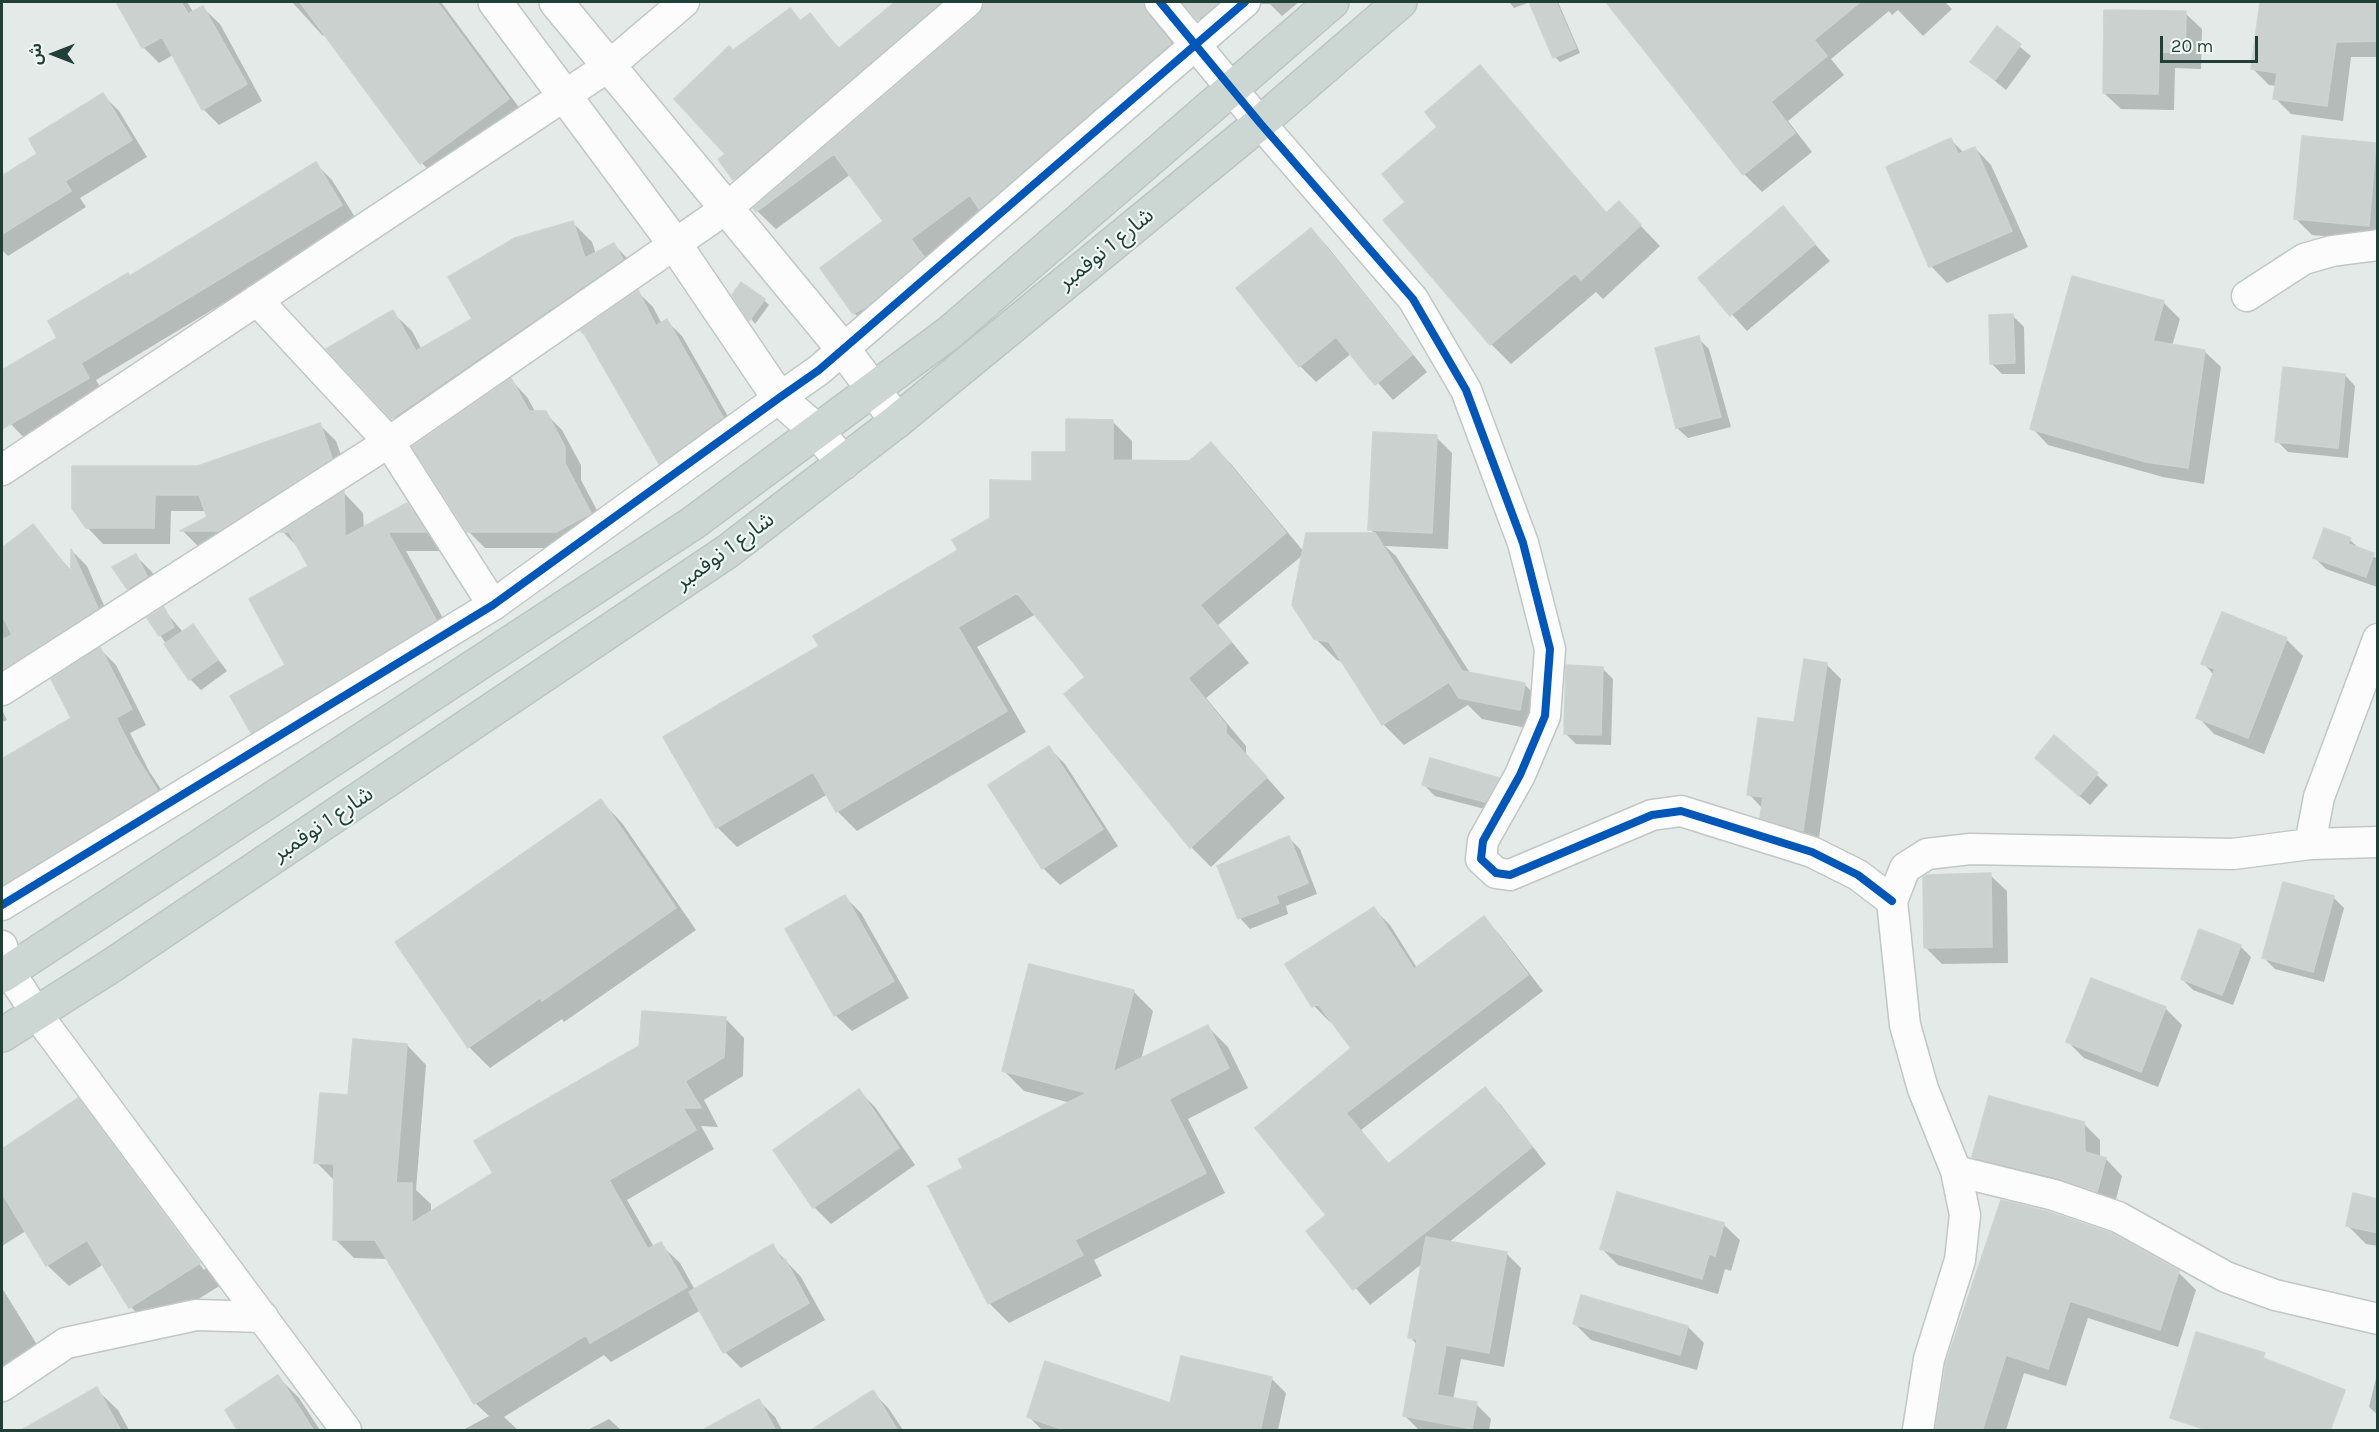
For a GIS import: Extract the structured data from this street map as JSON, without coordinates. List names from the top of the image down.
{
  "streets": {
    "main road": ["شارع 1 نوفمبر"]
  },
  "scale_bar": "20 m",
  "north": "left"
}
